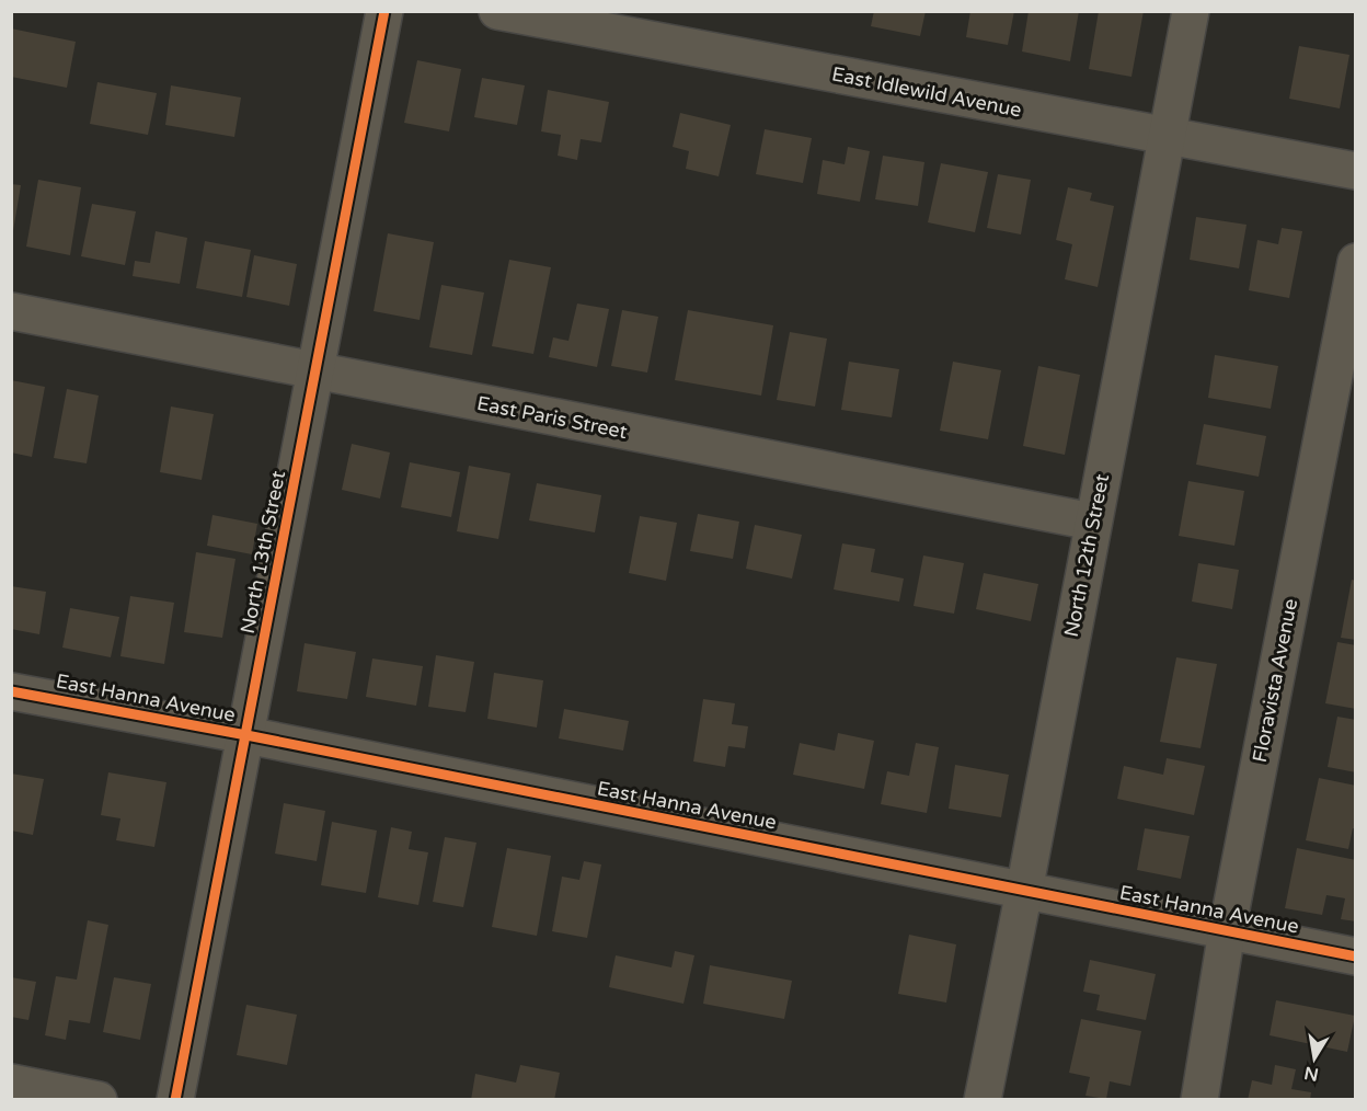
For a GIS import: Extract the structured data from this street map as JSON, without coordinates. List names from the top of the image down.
{
  "streets": {
    "street": [
      "East Idlewild Avenue",
      "East Paris Street",
      "North 13th Street",
      "North 12th Street",
      "Floravista Avenue",
      "East Hanna Avenue"
    ]
  },
  "crossings": [
    ["East Idlewild Avenue", "North 12th Street"],
    ["East Paris Street", "North 13th Street"],
    ["East Paris Street", "North 12th Street"],
    ["North 13th Street", "East Hanna Avenue"],
    ["North 12th Street", "East Hanna Avenue"],
    ["Floravista Avenue", "East Hanna Avenue"]
  ],
  "north": "bottom"
}
